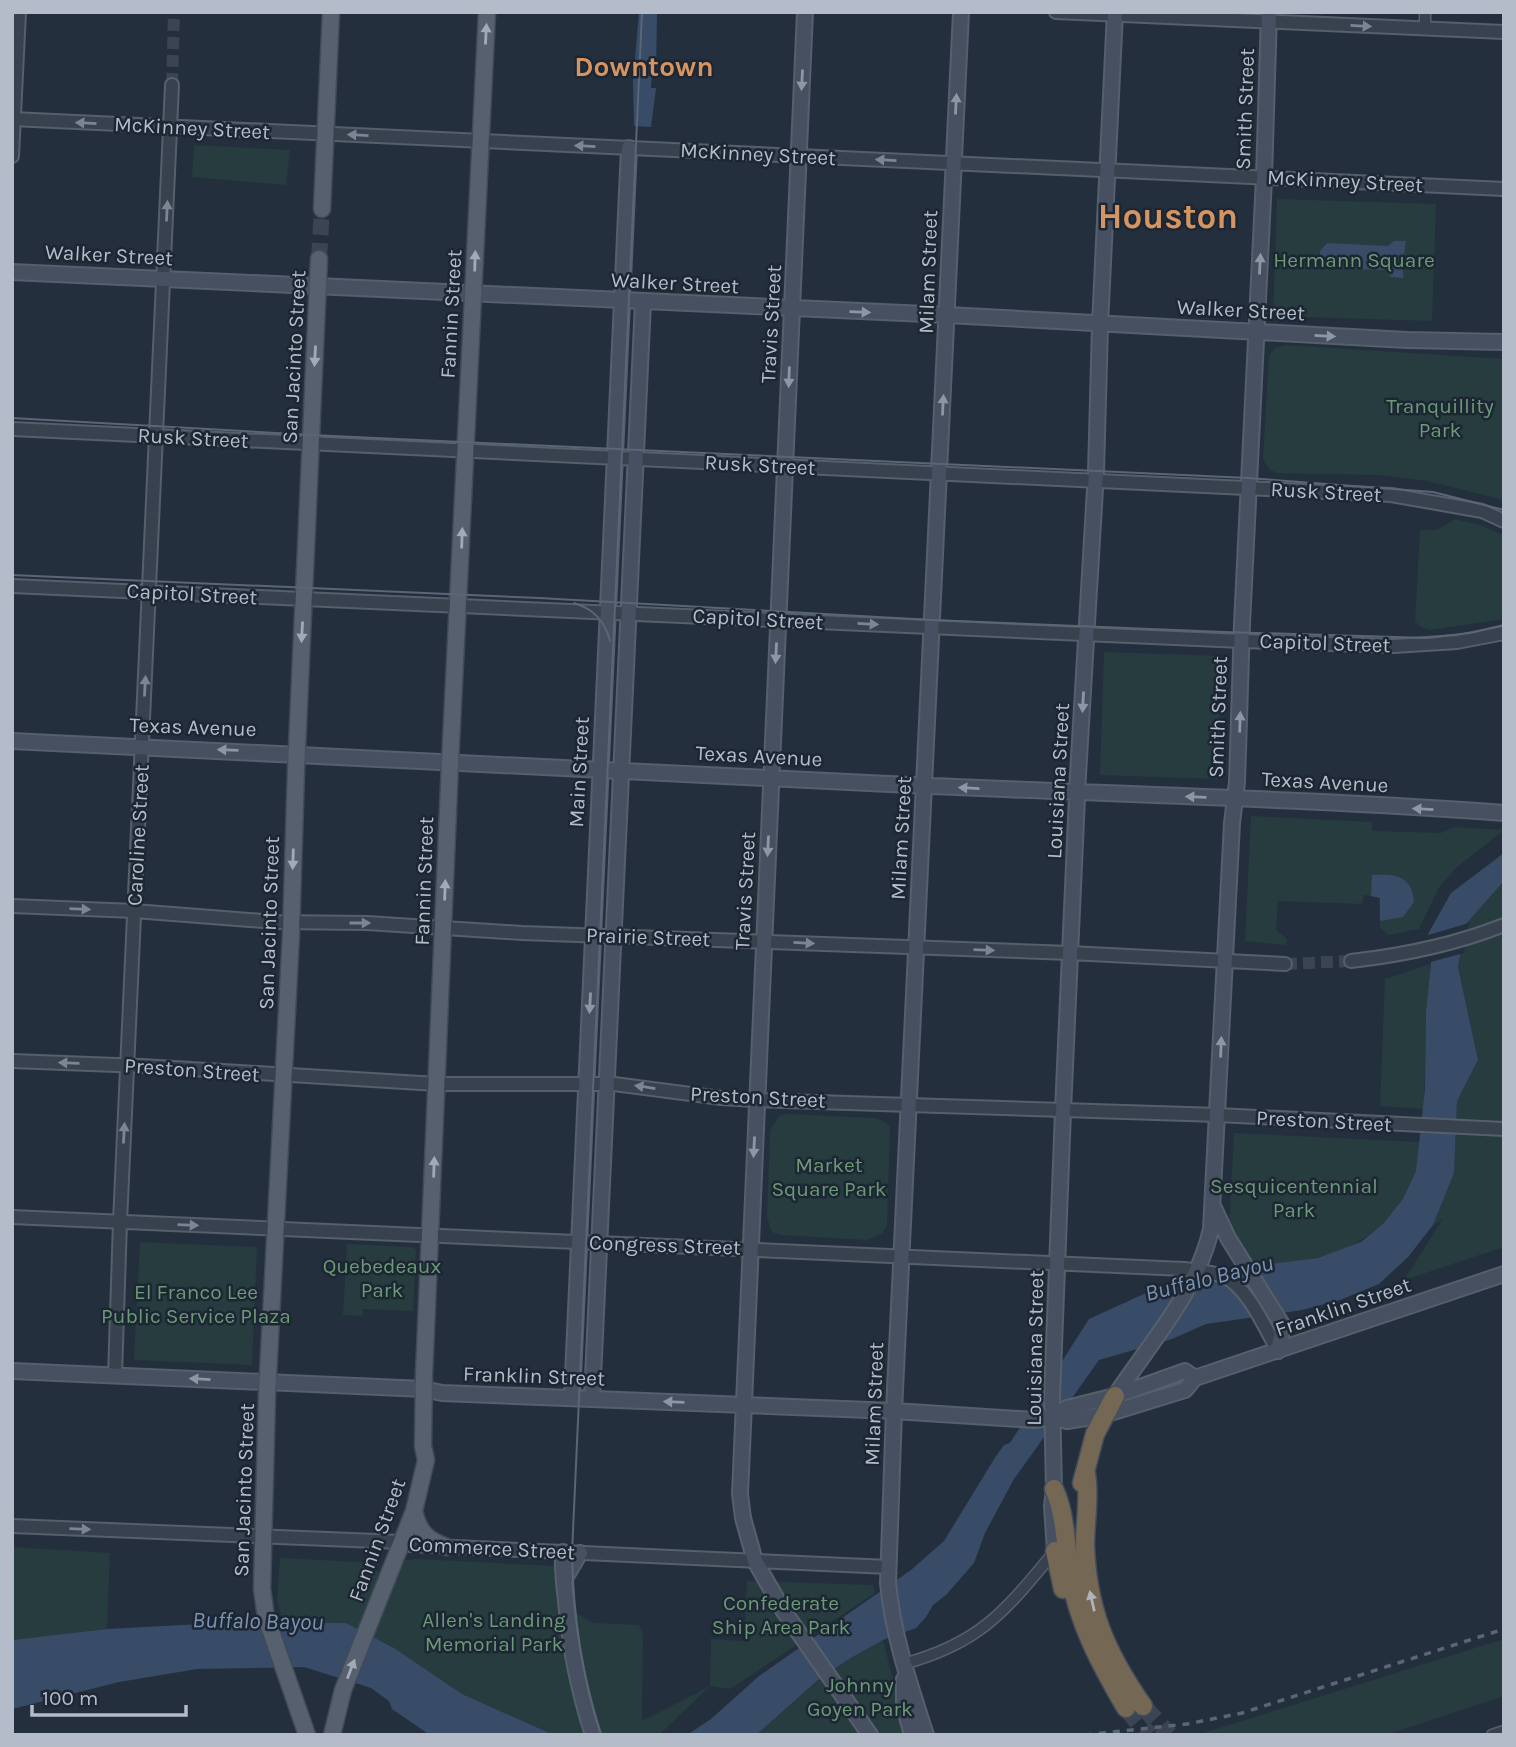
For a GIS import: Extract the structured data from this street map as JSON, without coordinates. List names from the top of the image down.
{
  "streets": {
    "main road": [
      "Smith Street",
      "Walker Street",
      "Milam Street",
      "Fannin Street",
      "Travis Street",
      "San Jacinto Street",
      "Texas Avenue",
      "Main Street",
      "Louisiana Street",
      "Franklin Street"
    ],
    "street": [
      "McKinney Street",
      "Rusk Street",
      "Capitol Street",
      "Caroline Street",
      "Prairie Street",
      "Preston Street",
      "Congress Street",
      "Commerce Street"
    ]
  },
  "crossings": [
    ["Smith Street", "McKinney Street"],
    ["Smith Street", "Walker Street"],
    ["Smith Street", "Rusk Street"],
    ["Smith Street", "Capitol Street"],
    ["Smith Street", "Texas Avenue"],
    ["Smith Street", "Prairie Street"],
    ["Smith Street", "Preston Street"],
    ["Smith Street", "Congress Street"],
    ["Smith Street", "Franklin Street"],
    ["McKinney Street", "Milam Street"],
    ["McKinney Street", "Fannin Street"],
    ["McKinney Street", "Travis Street"],
    ["McKinney Street", "Main Street"],
    ["McKinney Street", "Louisiana Street"],
    ["McKinney Street", "Caroline Street"],
    ["Walker Street", "Milam Street"],
    ["Walker Street", "Fannin Street"],
    ["Walker Street", "Travis Street"],
    ["Walker Street", "San Jacinto Street"],
    ["Walker Street", "Main Street"],
    ["Walker Street", "Louisiana Street"],
    ["Walker Street", "Caroline Street"],
    ["Milam Street", "Rusk Street"],
    ["Milam Street", "Capitol Street"],
    ["Milam Street", "Texas Avenue"],
    ["Milam Street", "Prairie Street"],
    ["Milam Street", "Preston Street"],
    ["Milam Street", "Congress Street"],
    ["Milam Street", "Franklin Street"],
    ["Milam Street", "Commerce Street"],
    ["Fannin Street", "Rusk Street"],
    ["Fannin Street", "Capitol Street"],
    ["Fannin Street", "Texas Avenue"],
    ["Fannin Street", "Prairie Street"],
    ["Fannin Street", "Preston Street"],
    ["Fannin Street", "Congress Street"],
    ["Fannin Street", "Franklin Street"],
    ["Fannin Street", "Commerce Street"],
    ["Travis Street", "Rusk Street"],
    ["Travis Street", "Capitol Street"],
    ["Travis Street", "Texas Avenue"],
    ["Travis Street", "Prairie Street"],
    ["Travis Street", "Preston Street"],
    ["Travis Street", "Congress Street"],
    ["Travis Street", "Franklin Street"],
    ["Travis Street", "Commerce Street"],
    ["San Jacinto Street", "Rusk Street"],
    ["San Jacinto Street", "Capitol Street"],
    ["San Jacinto Street", "Texas Avenue"],
    ["San Jacinto Street", "Prairie Street"],
    ["San Jacinto Street", "Preston Street"],
    ["San Jacinto Street", "Congress Street"],
    ["San Jacinto Street", "Franklin Street"],
    ["San Jacinto Street", "Commerce Street"],
    ["Rusk Street", "Main Street"],
    ["Rusk Street", "Louisiana Street"],
    ["Rusk Street", "Caroline Street"],
    ["Capitol Street", "Main Street"],
    ["Capitol Street", "Louisiana Street"],
    ["Capitol Street", "Caroline Street"],
    ["Texas Avenue", "Main Street"],
    ["Texas Avenue", "Louisiana Street"],
    ["Texas Avenue", "Caroline Street"],
    ["Main Street", "Prairie Street"],
    ["Main Street", "Preston Street"],
    ["Main Street", "Congress Street"],
    ["Main Street", "Franklin Street"],
    ["Louisiana Street", "Prairie Street"],
    ["Louisiana Street", "Preston Street"],
    ["Louisiana Street", "Congress Street"],
    ["Louisiana Street", "Franklin Street"],
    ["Caroline Street", "Prairie Street"],
    ["Caroline Street", "Preston Street"],
    ["Caroline Street", "Congress Street"],
    ["Caroline Street", "Franklin Street"],
    ["Congress Street", "Franklin Street"]
  ],
  "one_way": [
    "McKinney Street",
    "Fannin Street",
    "Travis Street",
    "Texas Avenue",
    "Caroline Street",
    "Prairie Street"
  ],
  "districts": ["Downtown", "Houston"],
  "water": ["Buffalo Bayou"],
  "parks": [
    "Hermann Square",
    "Tranquillity Park",
    "Market Square Park",
    "Sesquicentennial Park",
    "Quebedeaux Park",
    "El Franco Lee Public Service Plaza",
    "Confederate Ship Area Park",
    "Allen's Landing Memorial Park",
    "Johnny Goyen Park"
  ],
  "scale_bar": "100 m"
}
